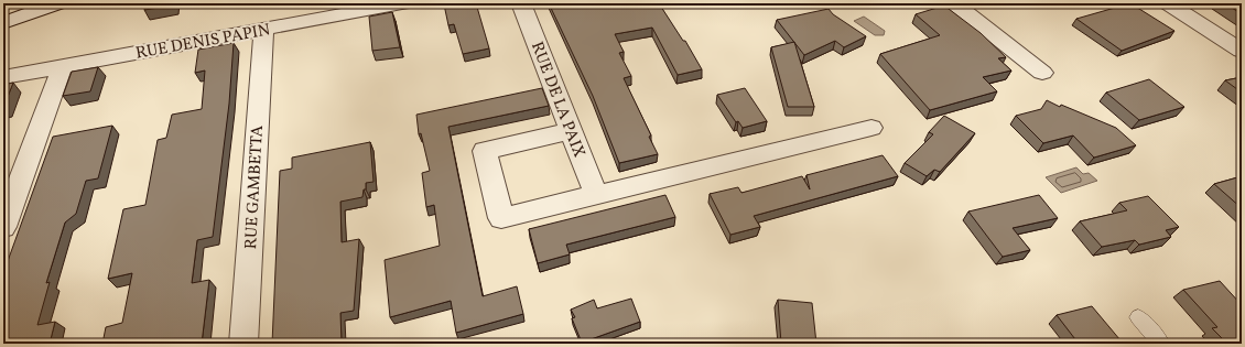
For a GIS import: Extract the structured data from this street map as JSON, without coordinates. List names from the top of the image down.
{
  "streets": {
    "street": ["RUE DENIS PAPIN", "RUE DE LA PAIX", "RUE GAMBETTA"]
  },
  "crossings": [
    ["RUE DENIS PAPIN", "RUE GAMBETTA"]
  ]
}
